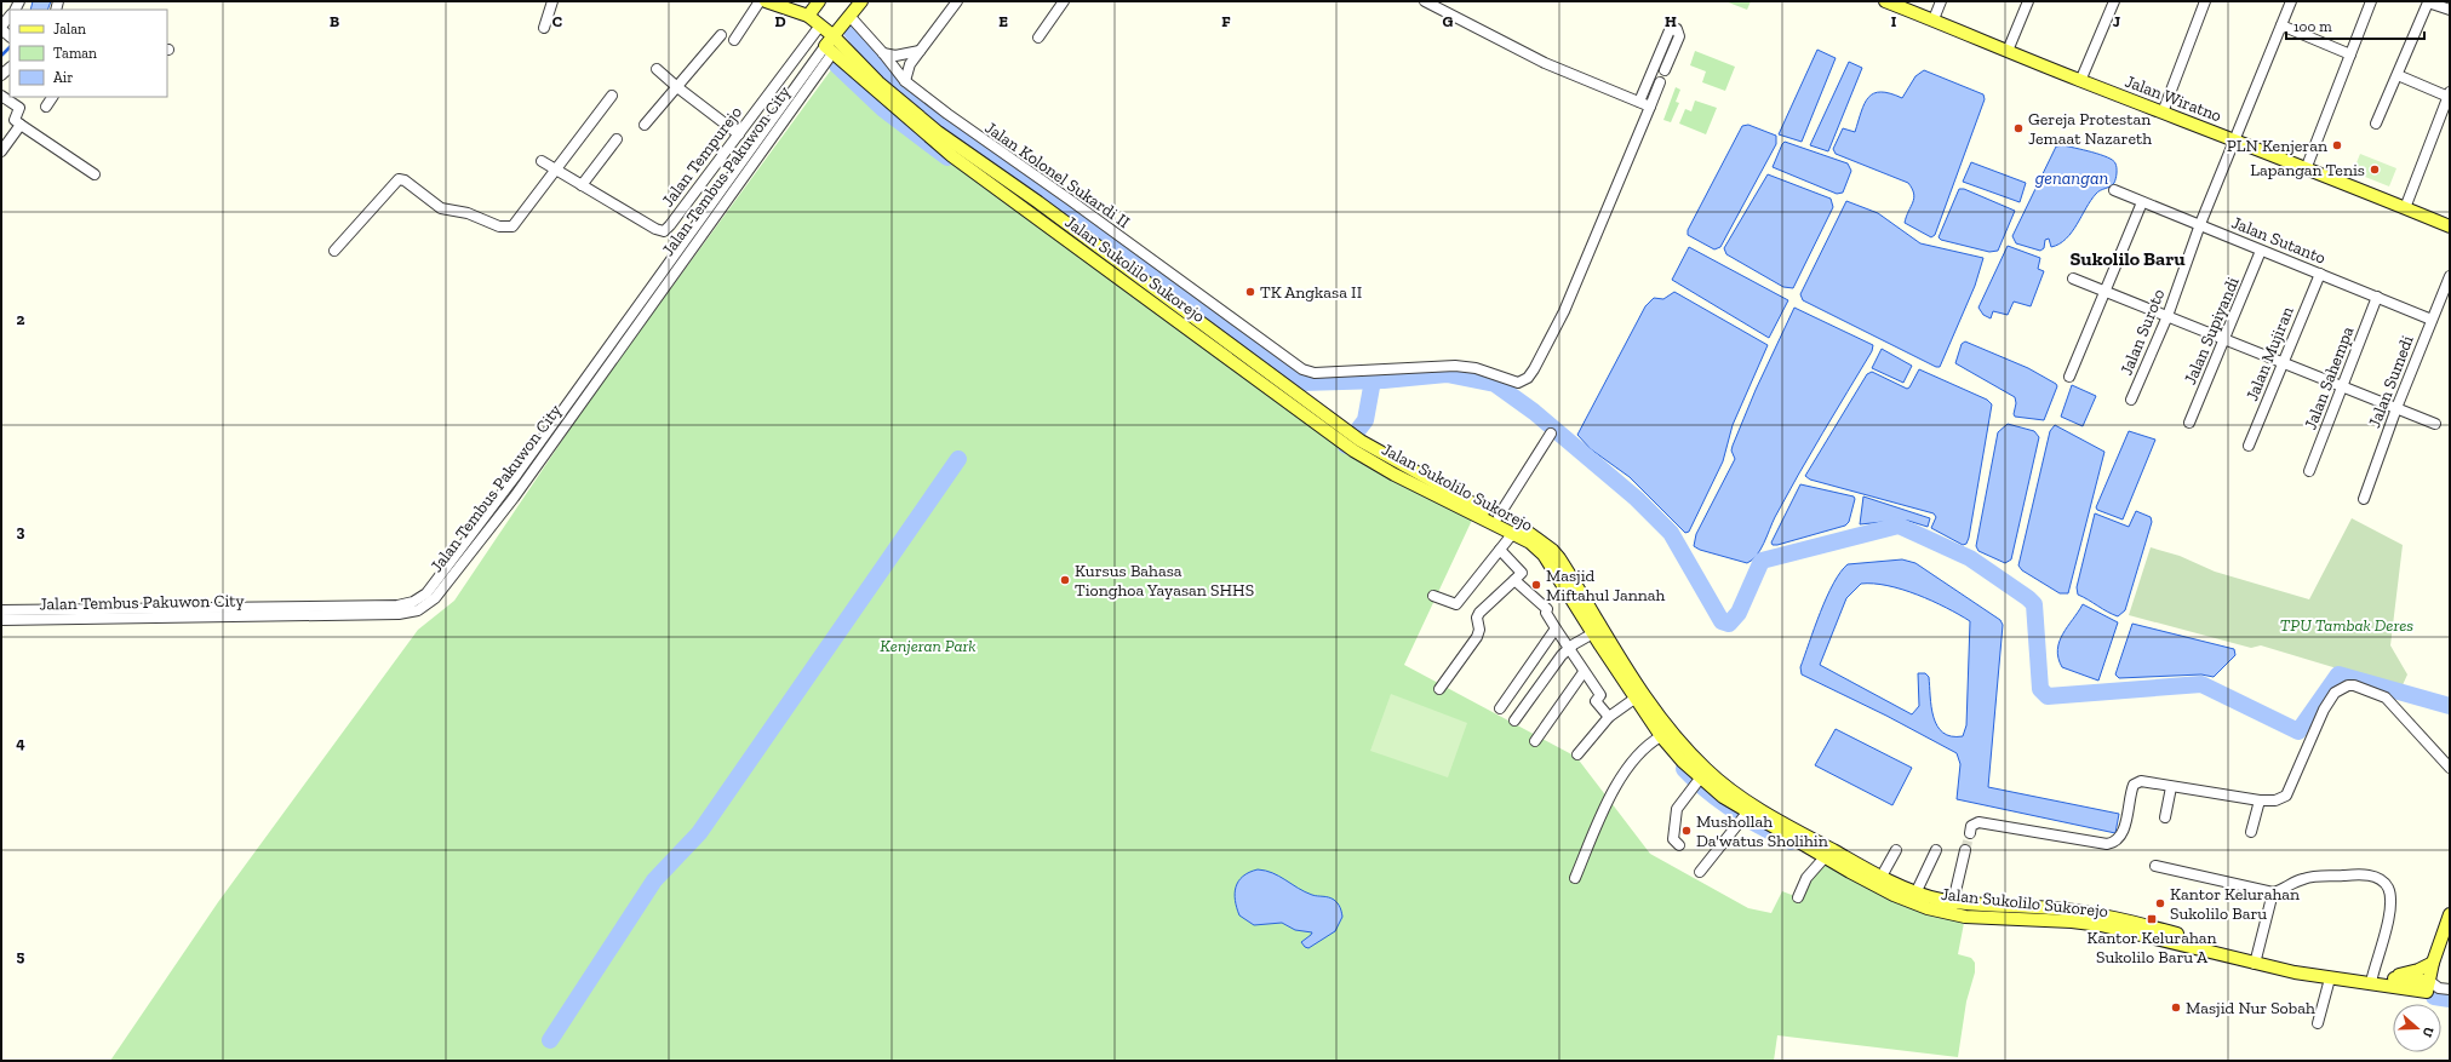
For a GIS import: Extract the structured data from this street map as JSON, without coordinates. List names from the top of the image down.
{
  "streets": {
    "main road": ["Jalan Wiratno", "Jalan Sukolilo Sukorejo"],
    "street": [
      "Jalan Tempurejo",
      "Jalan Tembus Pakuwon City",
      "Jalan Kolonel Sukardi II",
      "Jalan Sutanto",
      "Jalan Supiyandi",
      "Jalan Suroto",
      "Jalan Mujiran",
      "Jalan Sahempa",
      "Jalan Sumedi"
    ]
  },
  "crossings": [
    ["Jalan Wiratno", "Jalan Suroto"],
    ["Jalan Tembus Pakuwon City", "Jalan Sukolilo Sukorejo"],
    ["Jalan Sutanto", "Jalan Supiyandi"],
    ["Jalan Sutanto", "Jalan Suroto"],
    ["Jalan Sutanto", "Jalan Mujiran"],
    ["Jalan Sutanto", "Jalan Sahempa"],
    ["Jalan Sutanto", "Jalan Sumedi"]
  ],
  "districts": ["Sukolilo Baru"],
  "water": ["genangan"],
  "parks": ["TPU Tambak Deres", "Kenjeran Park"],
  "places": {
    "other": [
      "Gereja Protestan Jemaat Nazareth",
      "PLN Kenjeran",
      "Lapangan Tenis",
      "TK Angkasa II",
      "Kursus Bahasa Tionghoa Yayasan SHHS",
      "Masjid Miftahul Jannah",
      "Mushollah Da'watus Sholihin",
      "Kantor Kelurahan Sukolilo Baru",
      "Masjid Nur Sobah"
    ],
    "transit": ["Kantor Kelurahan Sukolilo Baru A"]
  },
  "legend": ["Jalan", "Taman", "Air"],
  "scale_bar": "100 m",
  "north": "right",
  "grid": {
    "columns": [
      "B",
      "C",
      "D",
      "E",
      "F",
      "G",
      "H",
      "I",
      "J"
    ],
    "rows": [
      "2",
      "3",
      "4",
      "5"
    ]
  }
}
